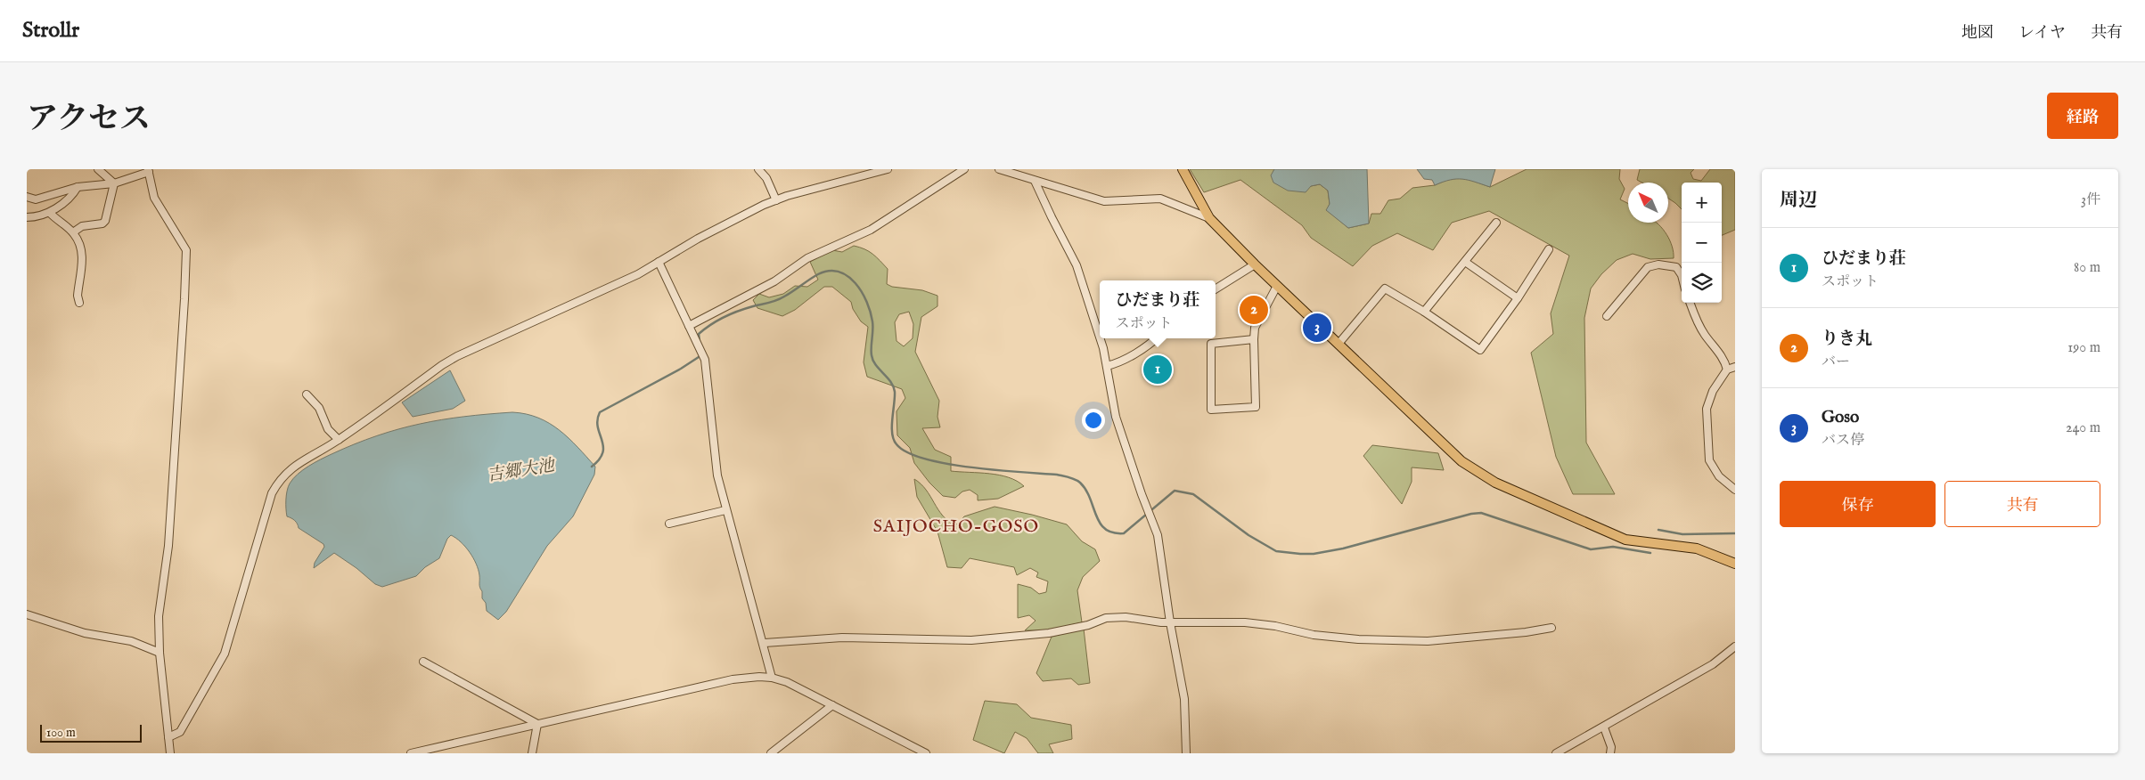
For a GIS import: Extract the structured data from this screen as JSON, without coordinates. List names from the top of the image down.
{
  "districts": ["SAIJOCHO-GOSO"],
  "water": ["吉郷大池"],
  "scale_bar": "100 m",
  "north": "top left",
  "page": {
    "header": "Strollr",
    "nav": ["地図", "レイヤ", "共有"],
    "title": "アクセス",
    "buttons": [
      "経路",
      ["保存", "共有"]
    ],
    "heading": ["周辺", "3件"],
    "map_buttons": ["+", "−"],
    "list": [
      {
        "mark": "1",
        "name": "ひだまり荘",
        "note": "スポット",
        "value": "80 m"
      },
      {
        "mark": "2",
        "name": "りき丸",
        "note": "バー",
        "value": "190 m"
      },
      {
        "mark": "3",
        "name": "Goso",
        "note": "バス停",
        "value": "240 m"
      }
    ],
    "popup": ["ひだまり荘", "スポット"],
    "pins": ["2", "3", "1"],
    "scale": "100 m"
  }
}
